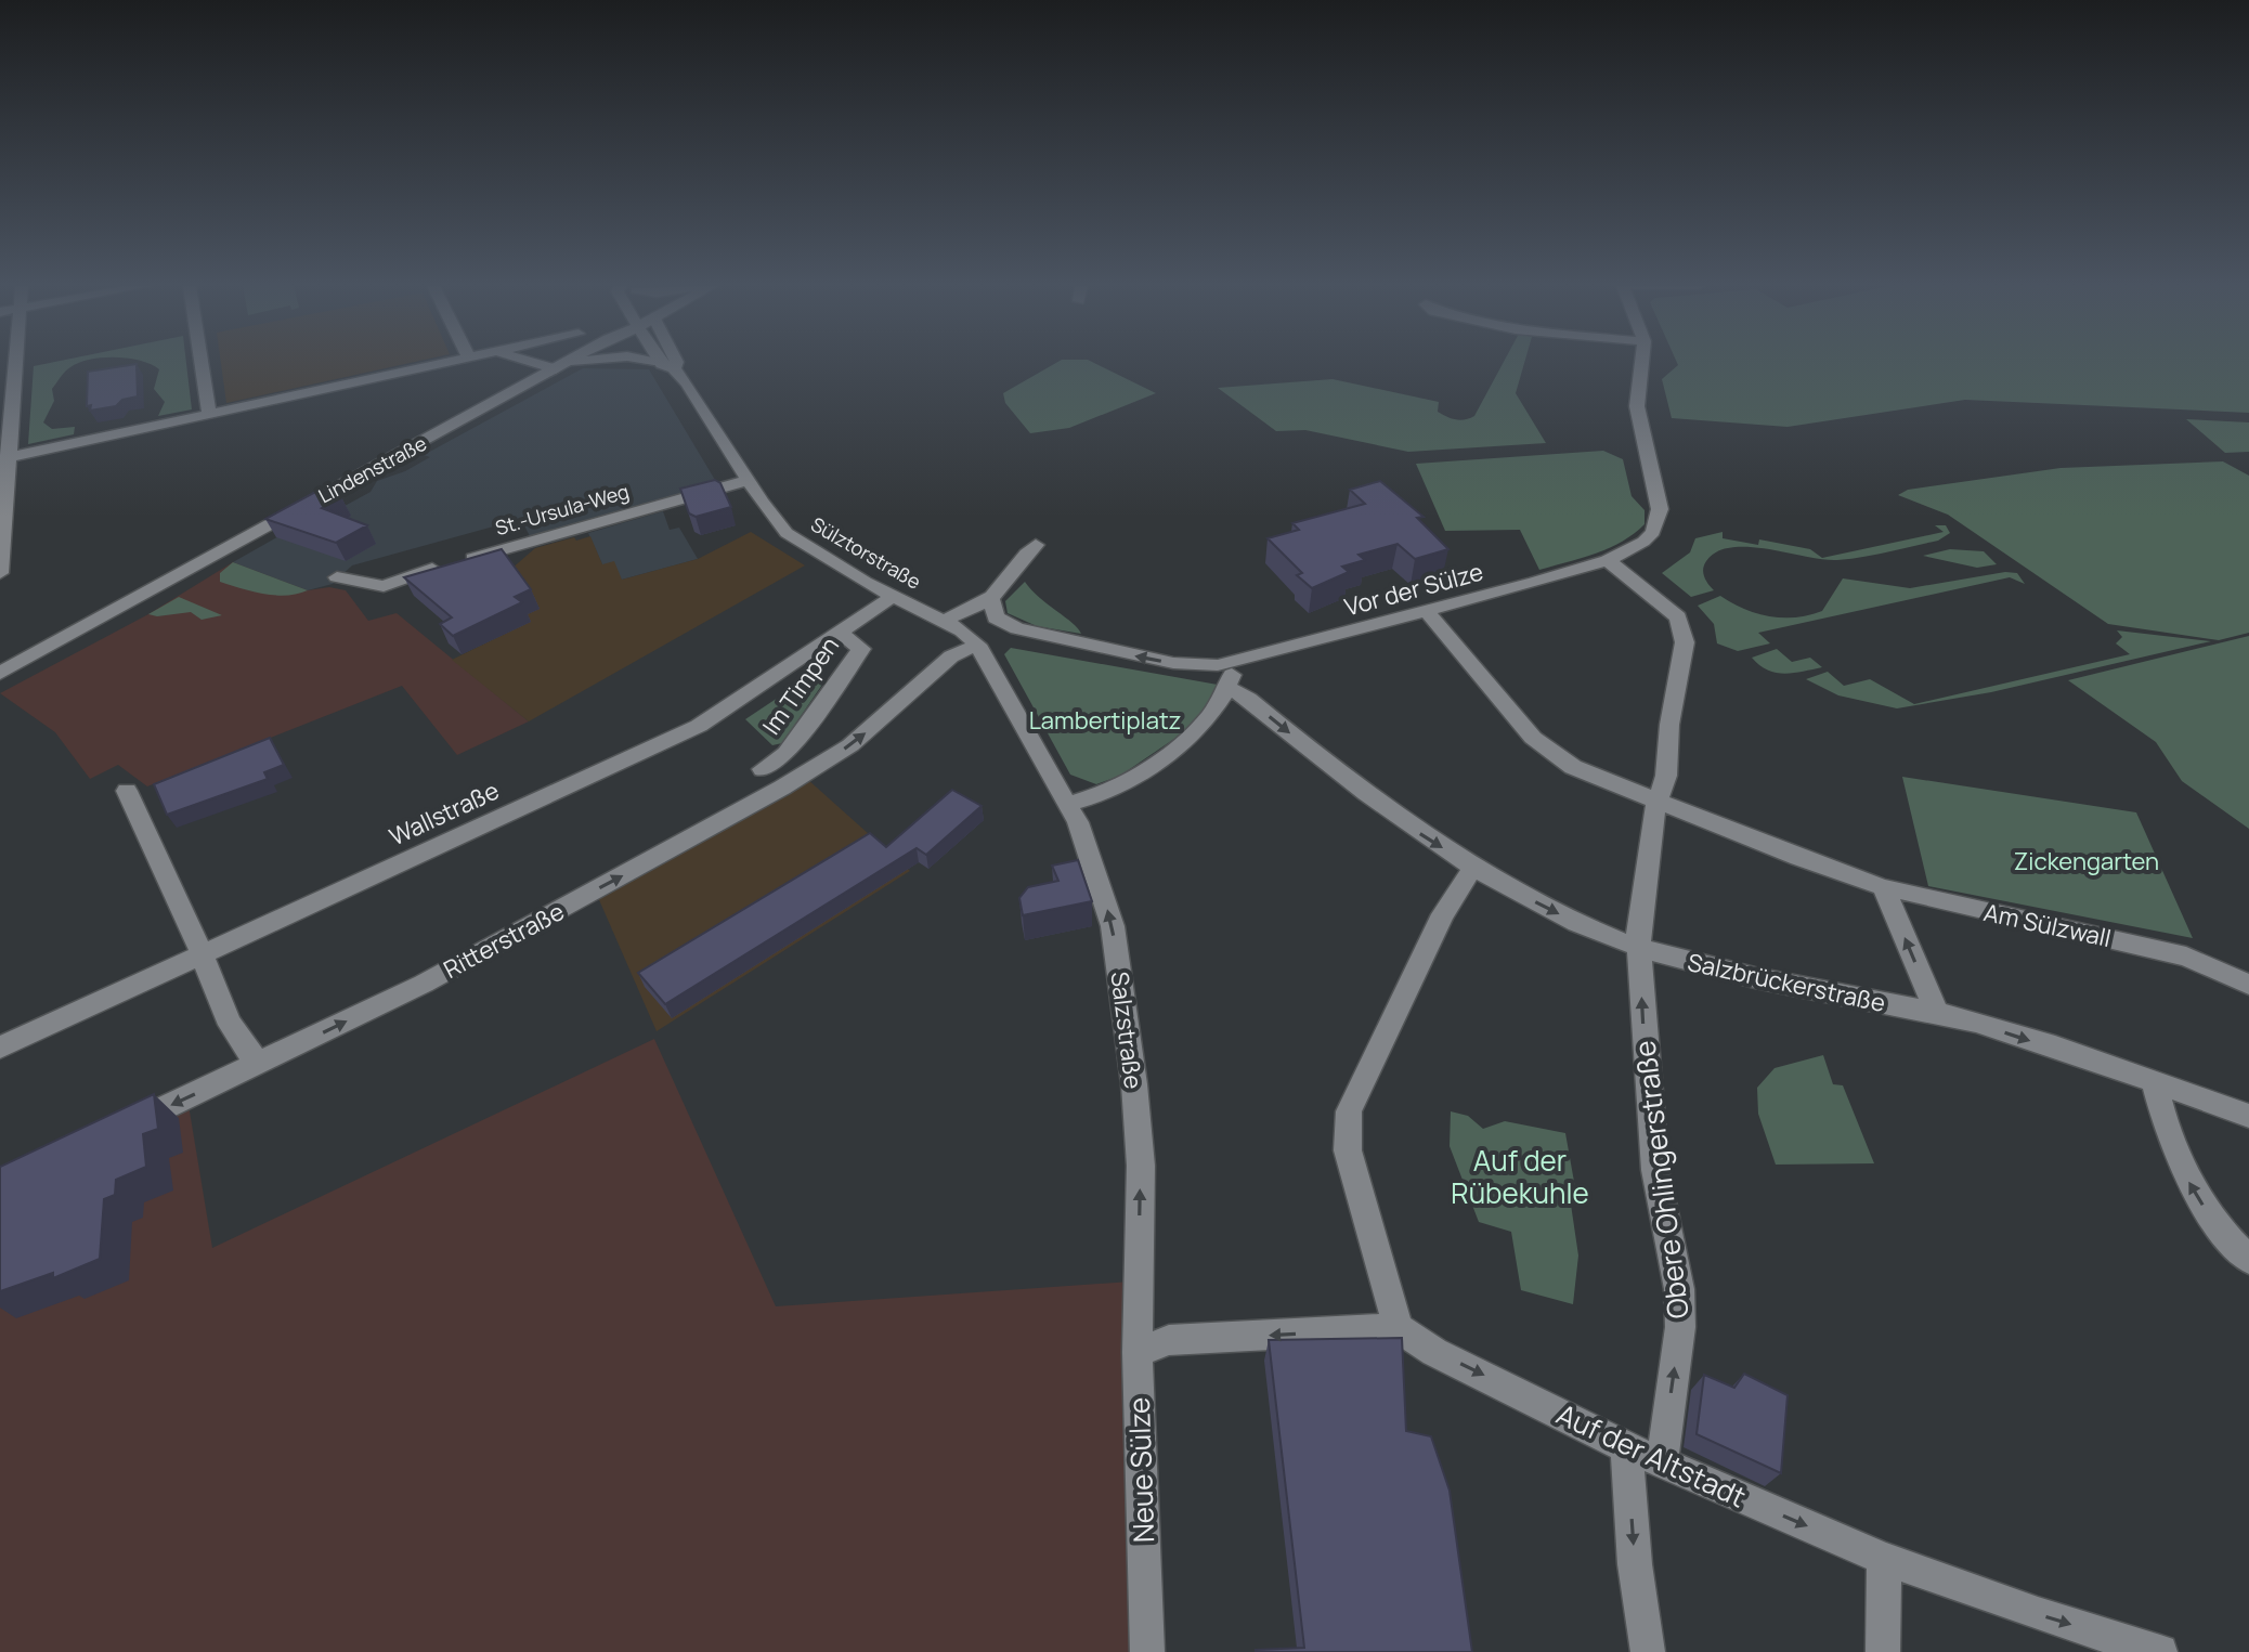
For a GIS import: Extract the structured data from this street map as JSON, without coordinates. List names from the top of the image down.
{
  "streets": {
    "street": [
      "Lindenstraße",
      "St.-Ursula-Weg",
      "Sülztorstraße",
      "Vor der Sülze",
      "Im Timpen",
      "Wallstraße",
      "Am Sülzwall",
      "Ritterstraße",
      "Salzbrückerstraße",
      "Salzstraße",
      "Obere Ohlingerstraße",
      "Auf der Altstadt",
      "Neue Sülze"
    ]
  },
  "crossings": [
    ["St.-Ursula-Weg", "Sülztorstraße"],
    ["Sülztorstraße", "Wallstraße"],
    ["Sülztorstraße", "Ritterstraße"],
    ["Sülztorstraße", "Salzstraße"],
    ["Vor der Sülze", "Am Sülzwall"],
    ["Vor der Sülze", "Obere Ohlingerstraße"],
    ["Im Timpen", "Wallstraße"],
    ["Am Sülzwall", "Obere Ohlingerstraße"],
    ["Ritterstraße", "Salzstraße"],
    ["Salzbrückerstraße", "Obere Ohlingerstraße"],
    ["Salzstraße", "Neue Sülze"],
    ["Obere Ohlingerstraße", "Auf der Altstadt"]
  ],
  "one_way": [
    "Salzbrückerstraße",
    "Salzstraße",
    "Obere Ohlingerstraße",
    "Auf der Altstadt"
  ],
  "parks": ["Lambertiplatz", "Zickengarten", "Auf der Rübekuhle"]
}
